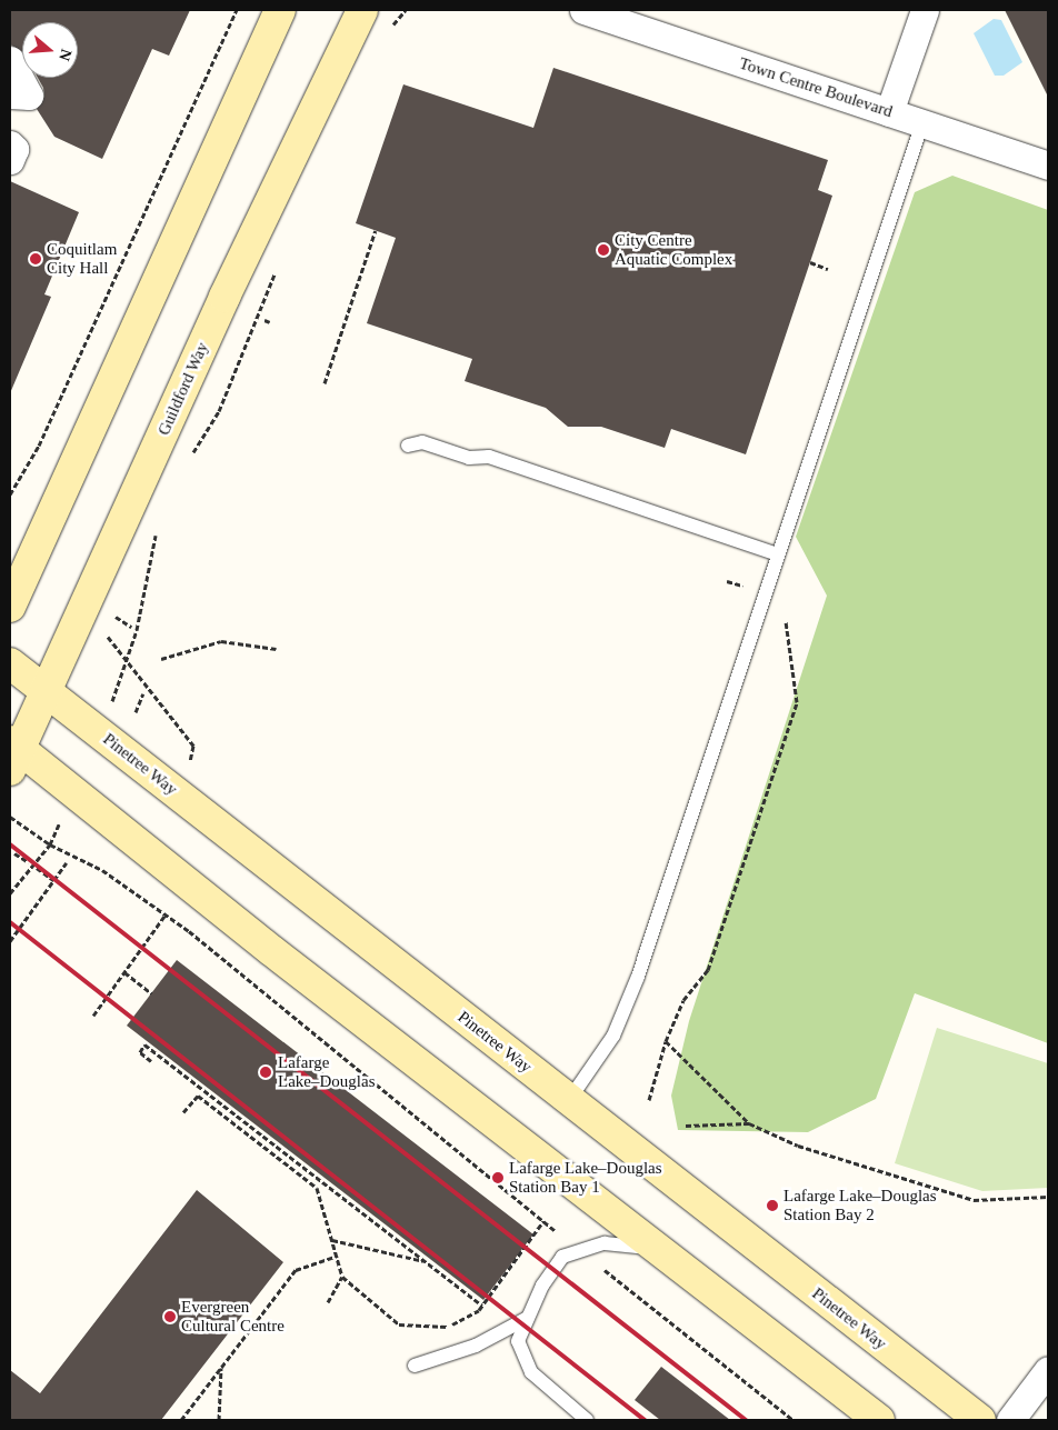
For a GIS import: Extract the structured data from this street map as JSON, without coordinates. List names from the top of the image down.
{
  "streets": {
    "main road": ["Guildford Way", "Pinetree Way"],
    "street": ["Town Centre Boulevard"]
  },
  "crossings": [
    ["Guildford Way", "Pinetree Way"]
  ],
  "places": [
    "City Centre Aquatic Complex",
    "Coquitlam City Hall",
    "Lafarge Lake–Douglas",
    "Lafarge Lake–Douglas Station Bay 1",
    "Lafarge Lake–Douglas Station Bay 2",
    "Evergreen Cultural Centre"
  ],
  "north": "right"
}
